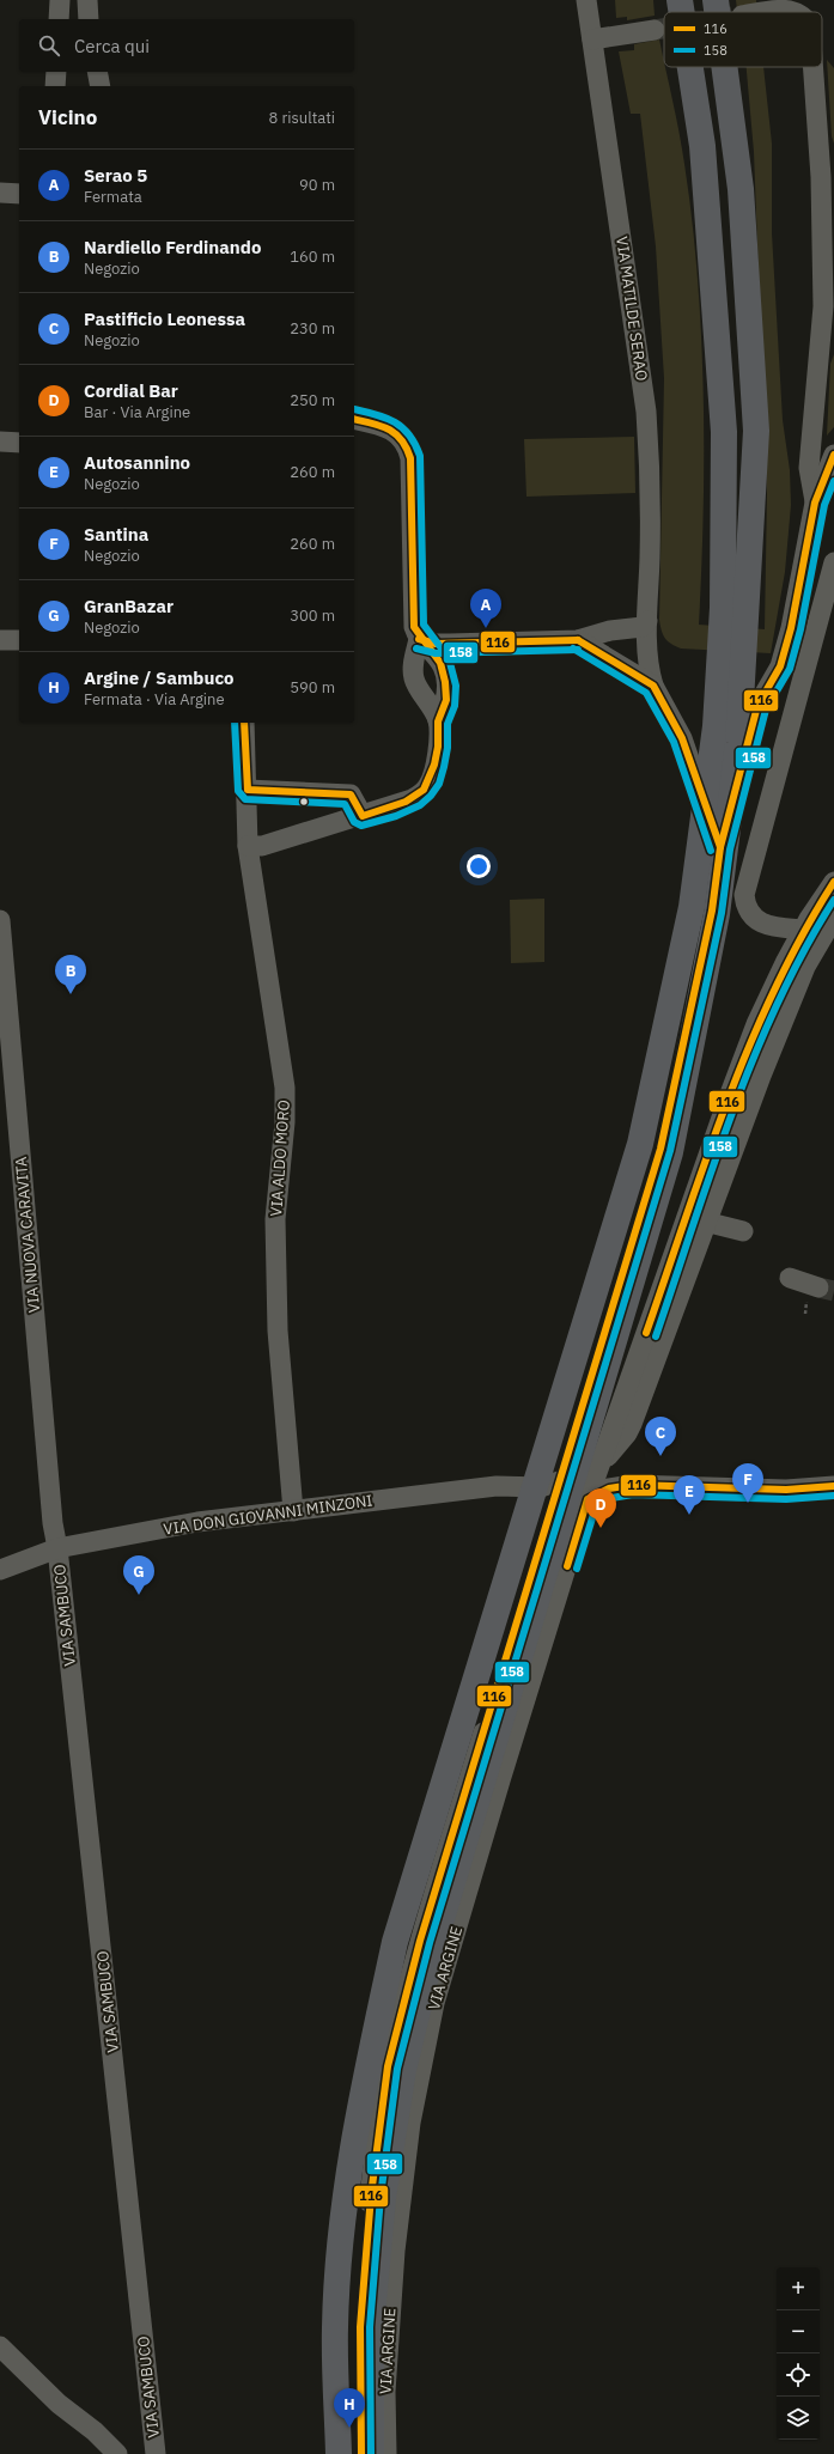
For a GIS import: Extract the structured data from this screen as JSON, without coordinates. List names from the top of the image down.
{
  "streets": {
    "street": [
      "VIA MATILDE SERAO",
      "VIA ALDO MORO",
      "VIA NUOVA CARAVITA",
      "VIA DON GIOVANNI MINZONI",
      "VIA SAMBUCO",
      "VIA ARGINE"
    ]
  },
  "crossings": [
    ["VIA ALDO MORO", "VIA DON GIOVANNI MINZONI"],
    ["VIA NUOVA CARAVITA", "VIA DON GIOVANNI MINZONI"],
    ["VIA NUOVA CARAVITA", "VIA SAMBUCO"],
    ["VIA DON GIOVANNI MINZONI", "VIA SAMBUCO"]
  ],
  "lines": ["transit line 158", "transit line 116"],
  "legend": ["116", "158"],
  "page": {
    "search": "Cerca qui",
    "heading": ["Vicino", "8 risultati"],
    "list": [
      {
        "mark": "A",
        "name": "Serao 5",
        "note": "Fermata",
        "value": "90 m"
      },
      {
        "mark": "B",
        "name": "Nardiello Ferdinando",
        "note": "Negozio",
        "value": "160 m"
      },
      {
        "mark": "C",
        "name": "Pastificio Leonessa",
        "note": "Negozio",
        "value": "230 m"
      },
      {
        "mark": "D",
        "name": "Cordial Bar",
        "note": "Bar · Via Argine",
        "value": "250 m"
      },
      {
        "mark": "E",
        "name": "Autosannino",
        "note": "Negozio",
        "value": "260 m"
      },
      {
        "mark": "F",
        "name": "Santina",
        "note": "Negozio",
        "value": "260 m"
      },
      {
        "mark": "G",
        "name": "GranBazar",
        "note": "Negozio",
        "value": "300 m"
      },
      {
        "mark": "H",
        "name": "Argine / Sambuco",
        "note": "Fermata · Via Argine",
        "value": "590 m"
      }
    ],
    "pins": [
      "A",
      "B",
      "C",
      "F",
      "E",
      "D",
      "G",
      "H"
    ],
    "map_buttons": ["+", "−"]
  }
}
